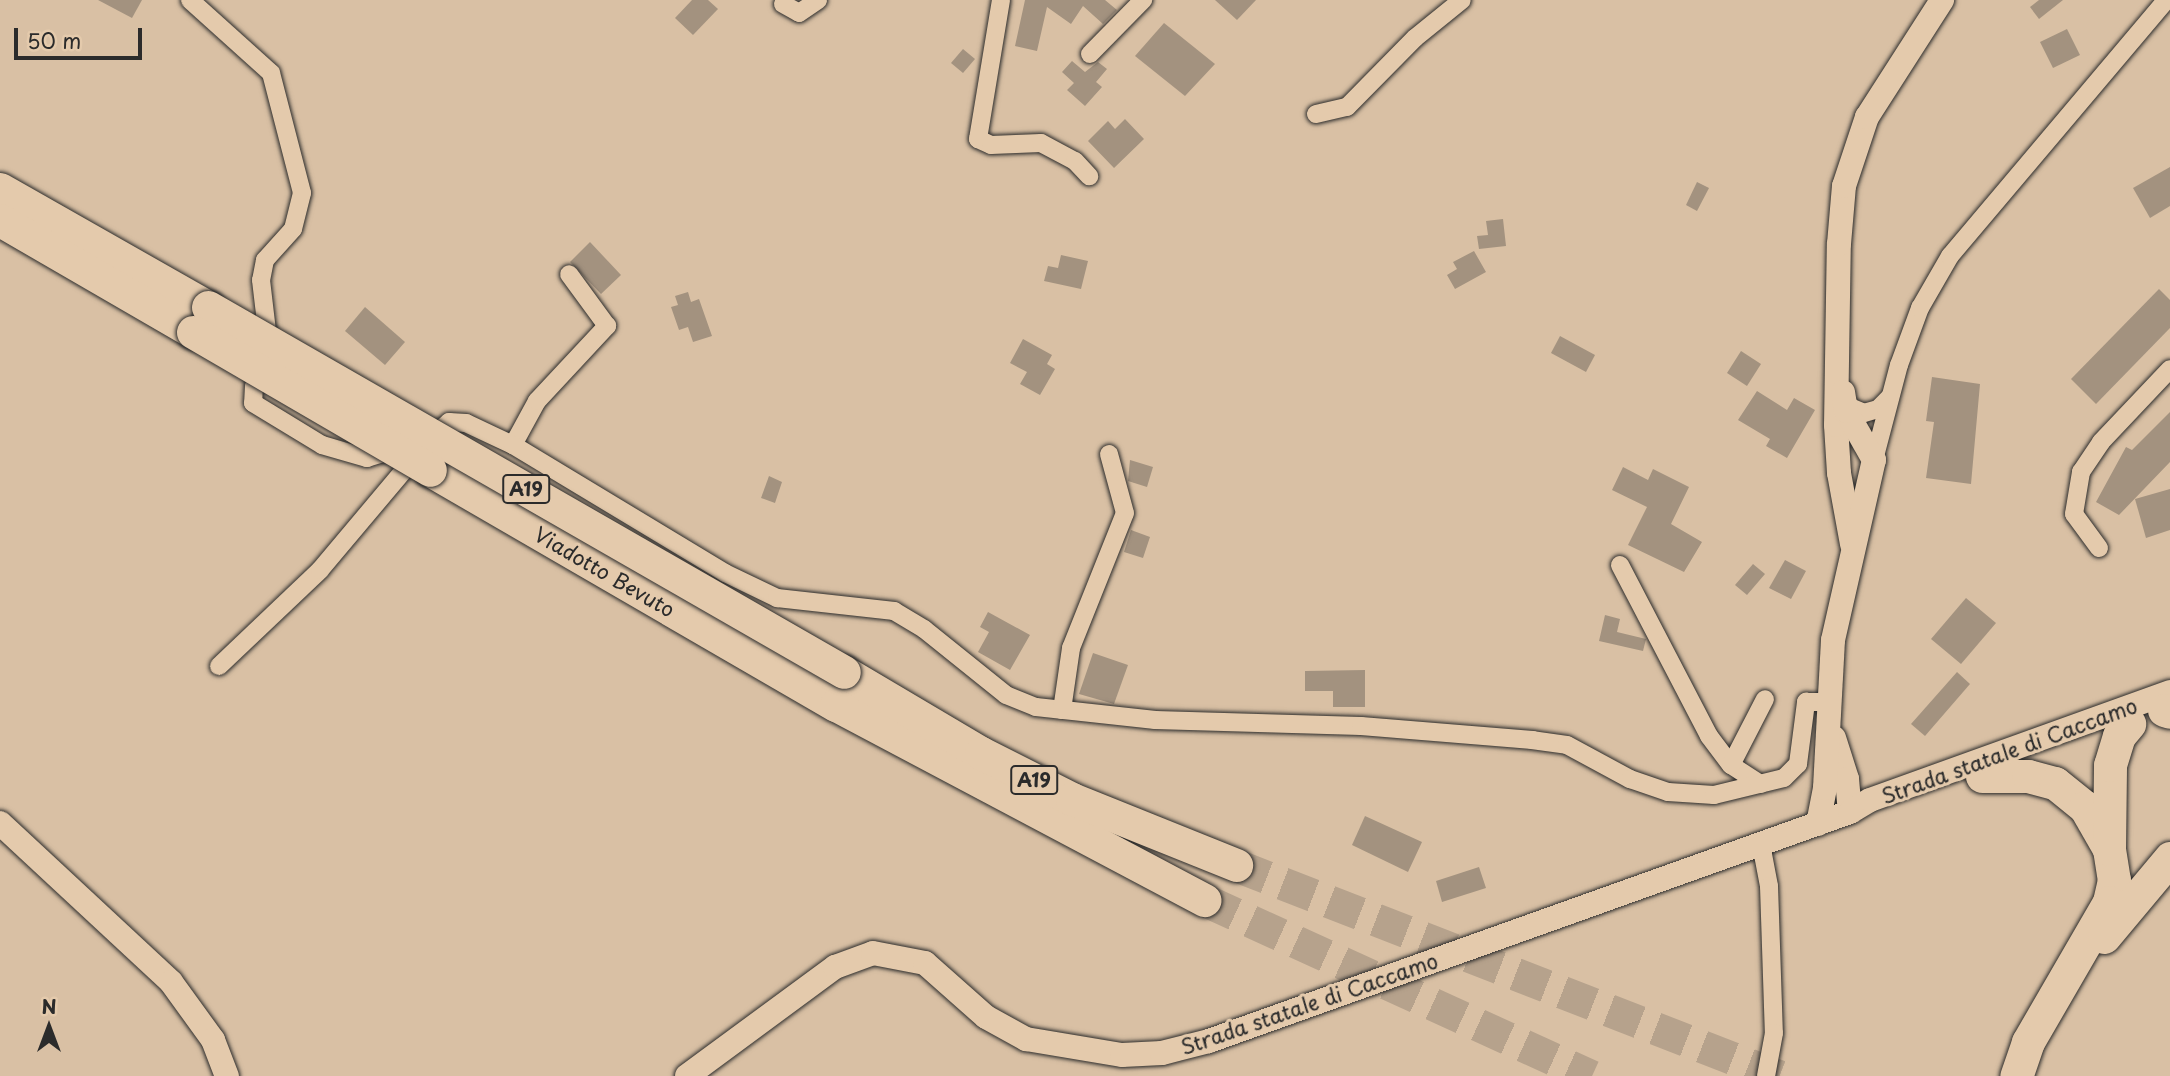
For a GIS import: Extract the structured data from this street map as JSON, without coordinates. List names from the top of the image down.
{
  "streets": {
    "highway": ["A19", "Viadotto Bevuto"],
    "main road": ["Strada statale di Caccamo"]
  },
  "crossings": [
    ["A19", "Viadotto Bevuto"]
  ],
  "scale_bar": "50 m",
  "north": "top"
}
